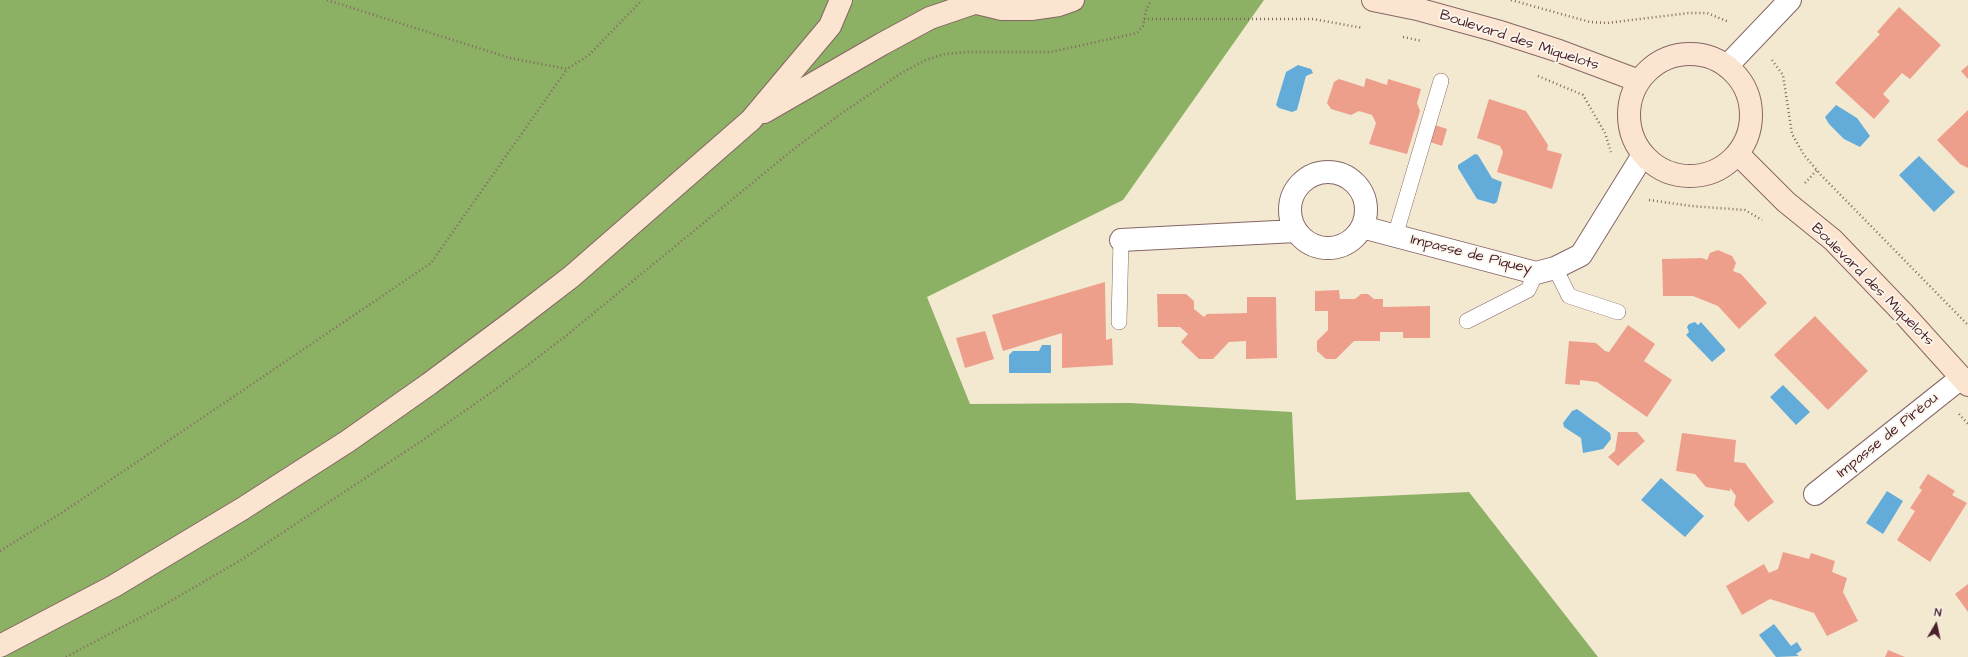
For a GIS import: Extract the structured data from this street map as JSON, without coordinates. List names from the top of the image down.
{
  "streets": {
    "main road": ["Boulevard des Miquelots"],
    "street": ["Impasse de Piquey", "Impasse de Piréou"]
  },
  "crossings": [
    ["Boulevard des Miquelots", "Impasse de Piquey"],
    ["Boulevard des Miquelots", "Impasse de Piréou"]
  ],
  "north": "top"
}
